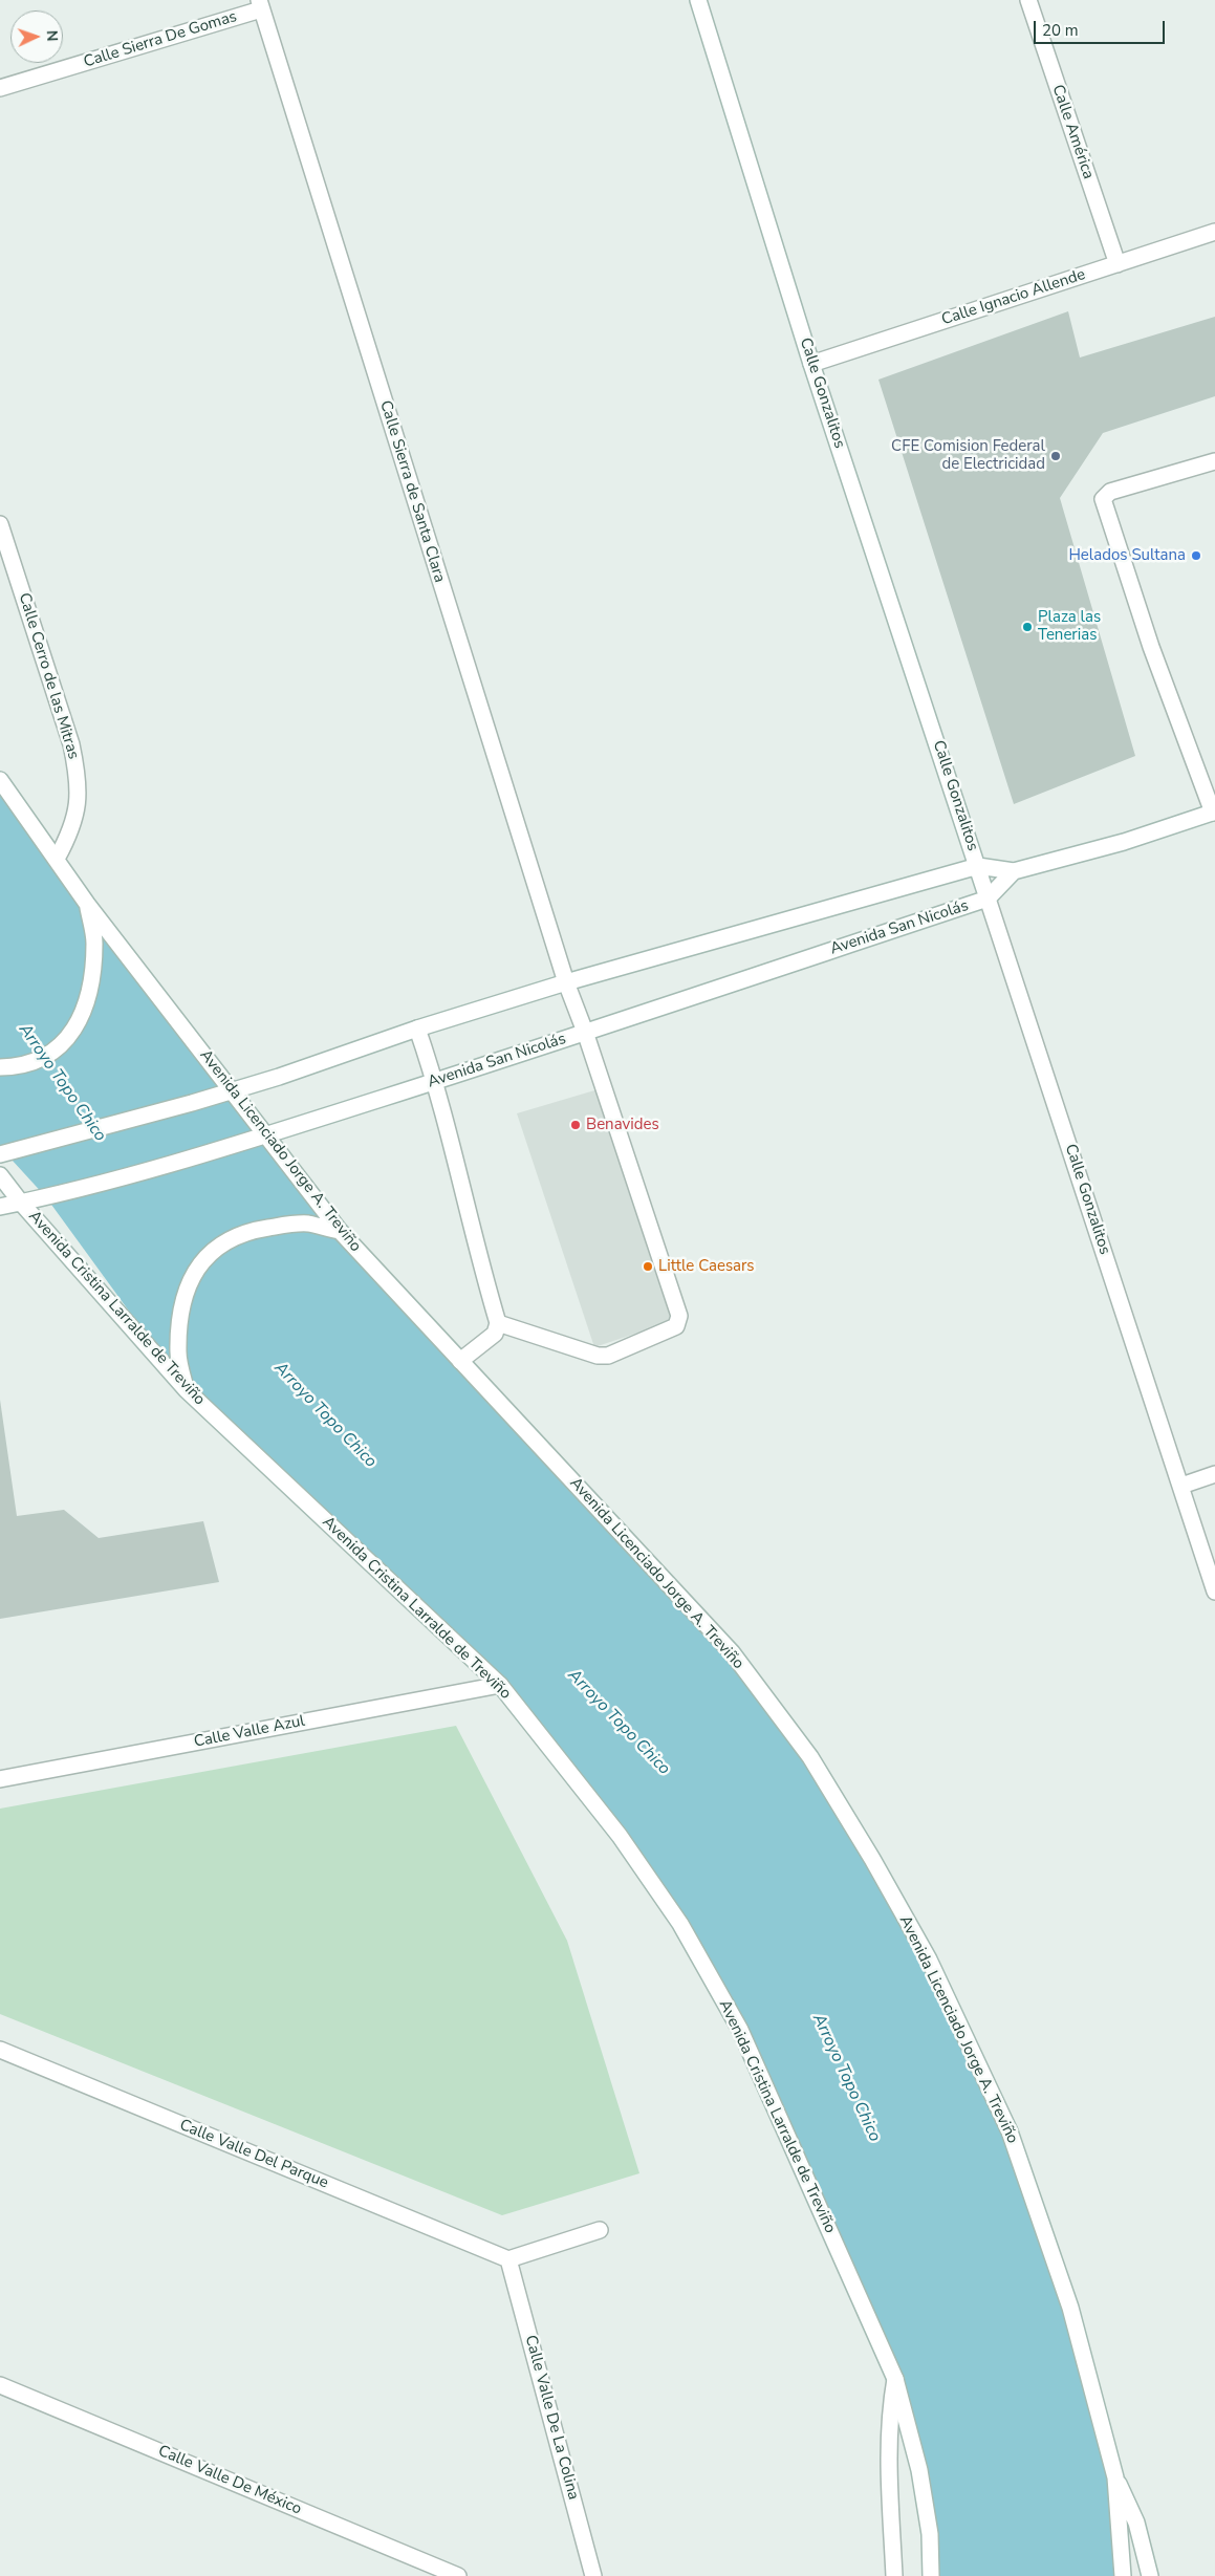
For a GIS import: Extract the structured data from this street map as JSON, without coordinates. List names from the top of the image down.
{
  "streets": {
    "street": [
      "Calle Sierra De Gomas",
      "Calle América",
      "Calle Ignacio Allende",
      "Calle Gonzalitos",
      "Calle Sierra de Santa Clara",
      "Calle Cerro de las Mitras",
      "Avenida San Nicolás",
      "Avenida Licenciado Jorge A. Treviño",
      "Avenida Cristina Larralde de Treviño",
      "Calle Valle Azul",
      "Calle Valle Del Parque",
      "Calle Valle De La Colina",
      "Calle Valle De México"
    ]
  },
  "crossings": [
    ["Calle Sierra De Gomas", "Calle Sierra de Santa Clara"],
    ["Calle América", "Calle Ignacio Allende"],
    ["Calle Ignacio Allende", "Calle Gonzalitos"],
    ["Calle Gonzalitos", "Avenida San Nicolás"],
    ["Calle Sierra de Santa Clara", "Avenida San Nicolás"],
    ["Calle Cerro de las Mitras", "Avenida Licenciado Jorge A. Treviño"],
    ["Avenida San Nicolás", "Avenida Licenciado Jorge A. Treviño"],
    ["Avenida San Nicolás", "Avenida Cristina Larralde de Treviño"],
    ["Avenida Cristina Larralde de Treviño", "Calle Valle Azul"],
    ["Calle Valle Del Parque", "Calle Valle De La Colina"]
  ],
  "water": ["Arroyo Topo Chico"],
  "places": [
    "CFE Comision Federal de Electricidad",
    "Helados Sultana",
    "Plaza las Tenerias",
    "Benavides",
    "Little Caesars"
  ],
  "scale_bar": "20 m",
  "north": "right"
}
